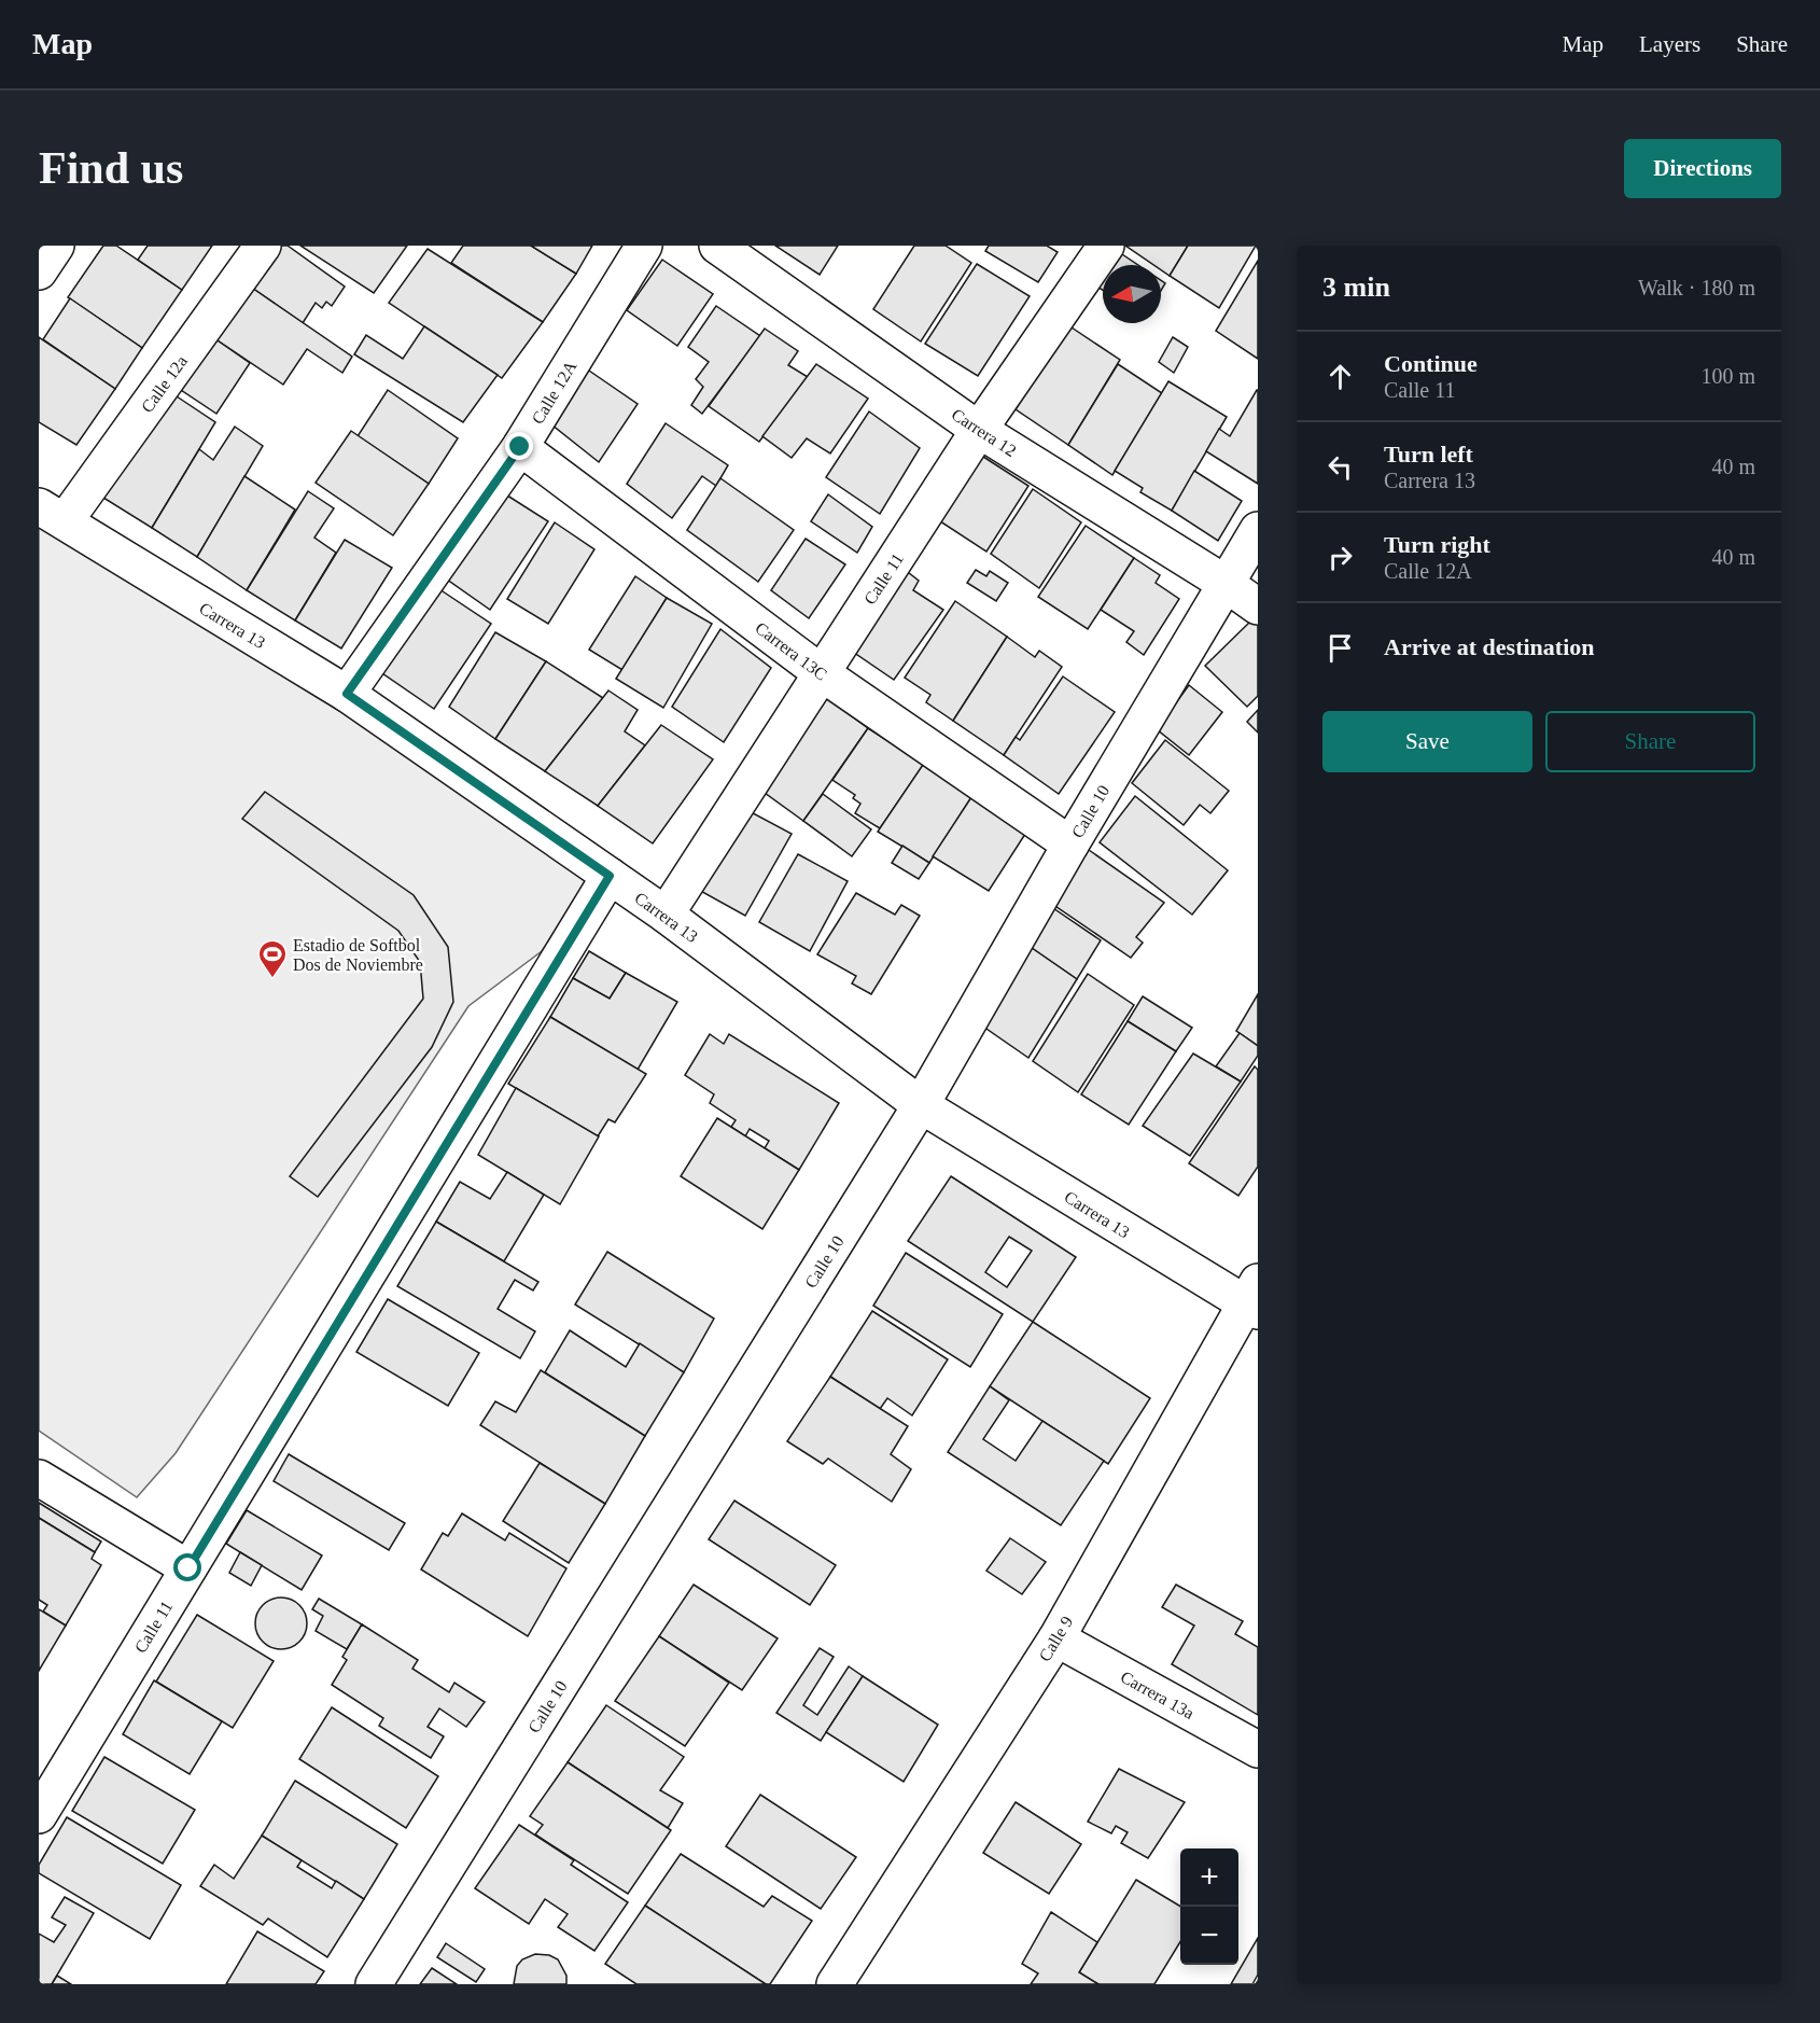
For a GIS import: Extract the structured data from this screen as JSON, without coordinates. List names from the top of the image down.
{
  "streets": {
    "street": [
      "Calle 12a",
      "Calle 12A",
      "Carrera 12",
      "Calle 11",
      "Carrera 13",
      "Carrera 13C",
      "Calle 10",
      "Calle 9",
      "Carrera 13a"
    ]
  },
  "crossings": [
    ["Calle 12a", "Carrera 13"],
    ["Calle 12A", "Carrera 13"],
    ["Calle 12A", "Carrera 13C"],
    ["Carrera 12", "Calle 11"],
    ["Carrera 12", "Calle 10"],
    ["Calle 11", "Carrera 13"],
    ["Calle 11", "Carrera 13C"],
    ["Carrera 13", "Calle 10"],
    ["Carrera 13", "Calle 9"],
    ["Carrera 13C", "Calle 10"],
    ["Calle 9", "Carrera 13a"]
  ],
  "places": {
    "sports": ["Estadio de Softbol Dos de Noviembre"]
  },
  "north": "left",
  "page": {
    "header": "Map",
    "nav": ["Map", "Layers", "Share"],
    "buttons": [
      "Directions",
      ["Save", "Share"]
    ],
    "title": "Find us",
    "heading": ["3 min", "Walk · 180 m"],
    "list": [
      ["Continue", "Calle 11", "100 m"],
      ["Turn left", "Carrera 13", "40 m"],
      ["Turn right", "Calle 12A", "40 m"],
      "Arrive at destination"
    ],
    "map_buttons": ["+", "−"]
  }
}
